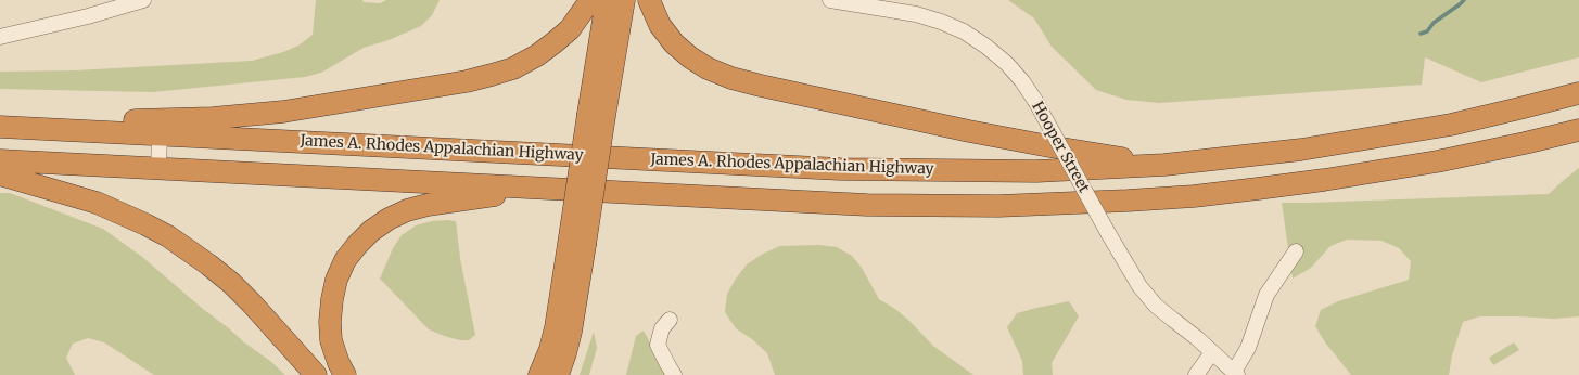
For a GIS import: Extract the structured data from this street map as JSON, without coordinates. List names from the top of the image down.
{
  "streets": {
    "highway": ["James A. Rhodes Appalachian Highway"],
    "street": ["Hooper Street"]
  }
}
